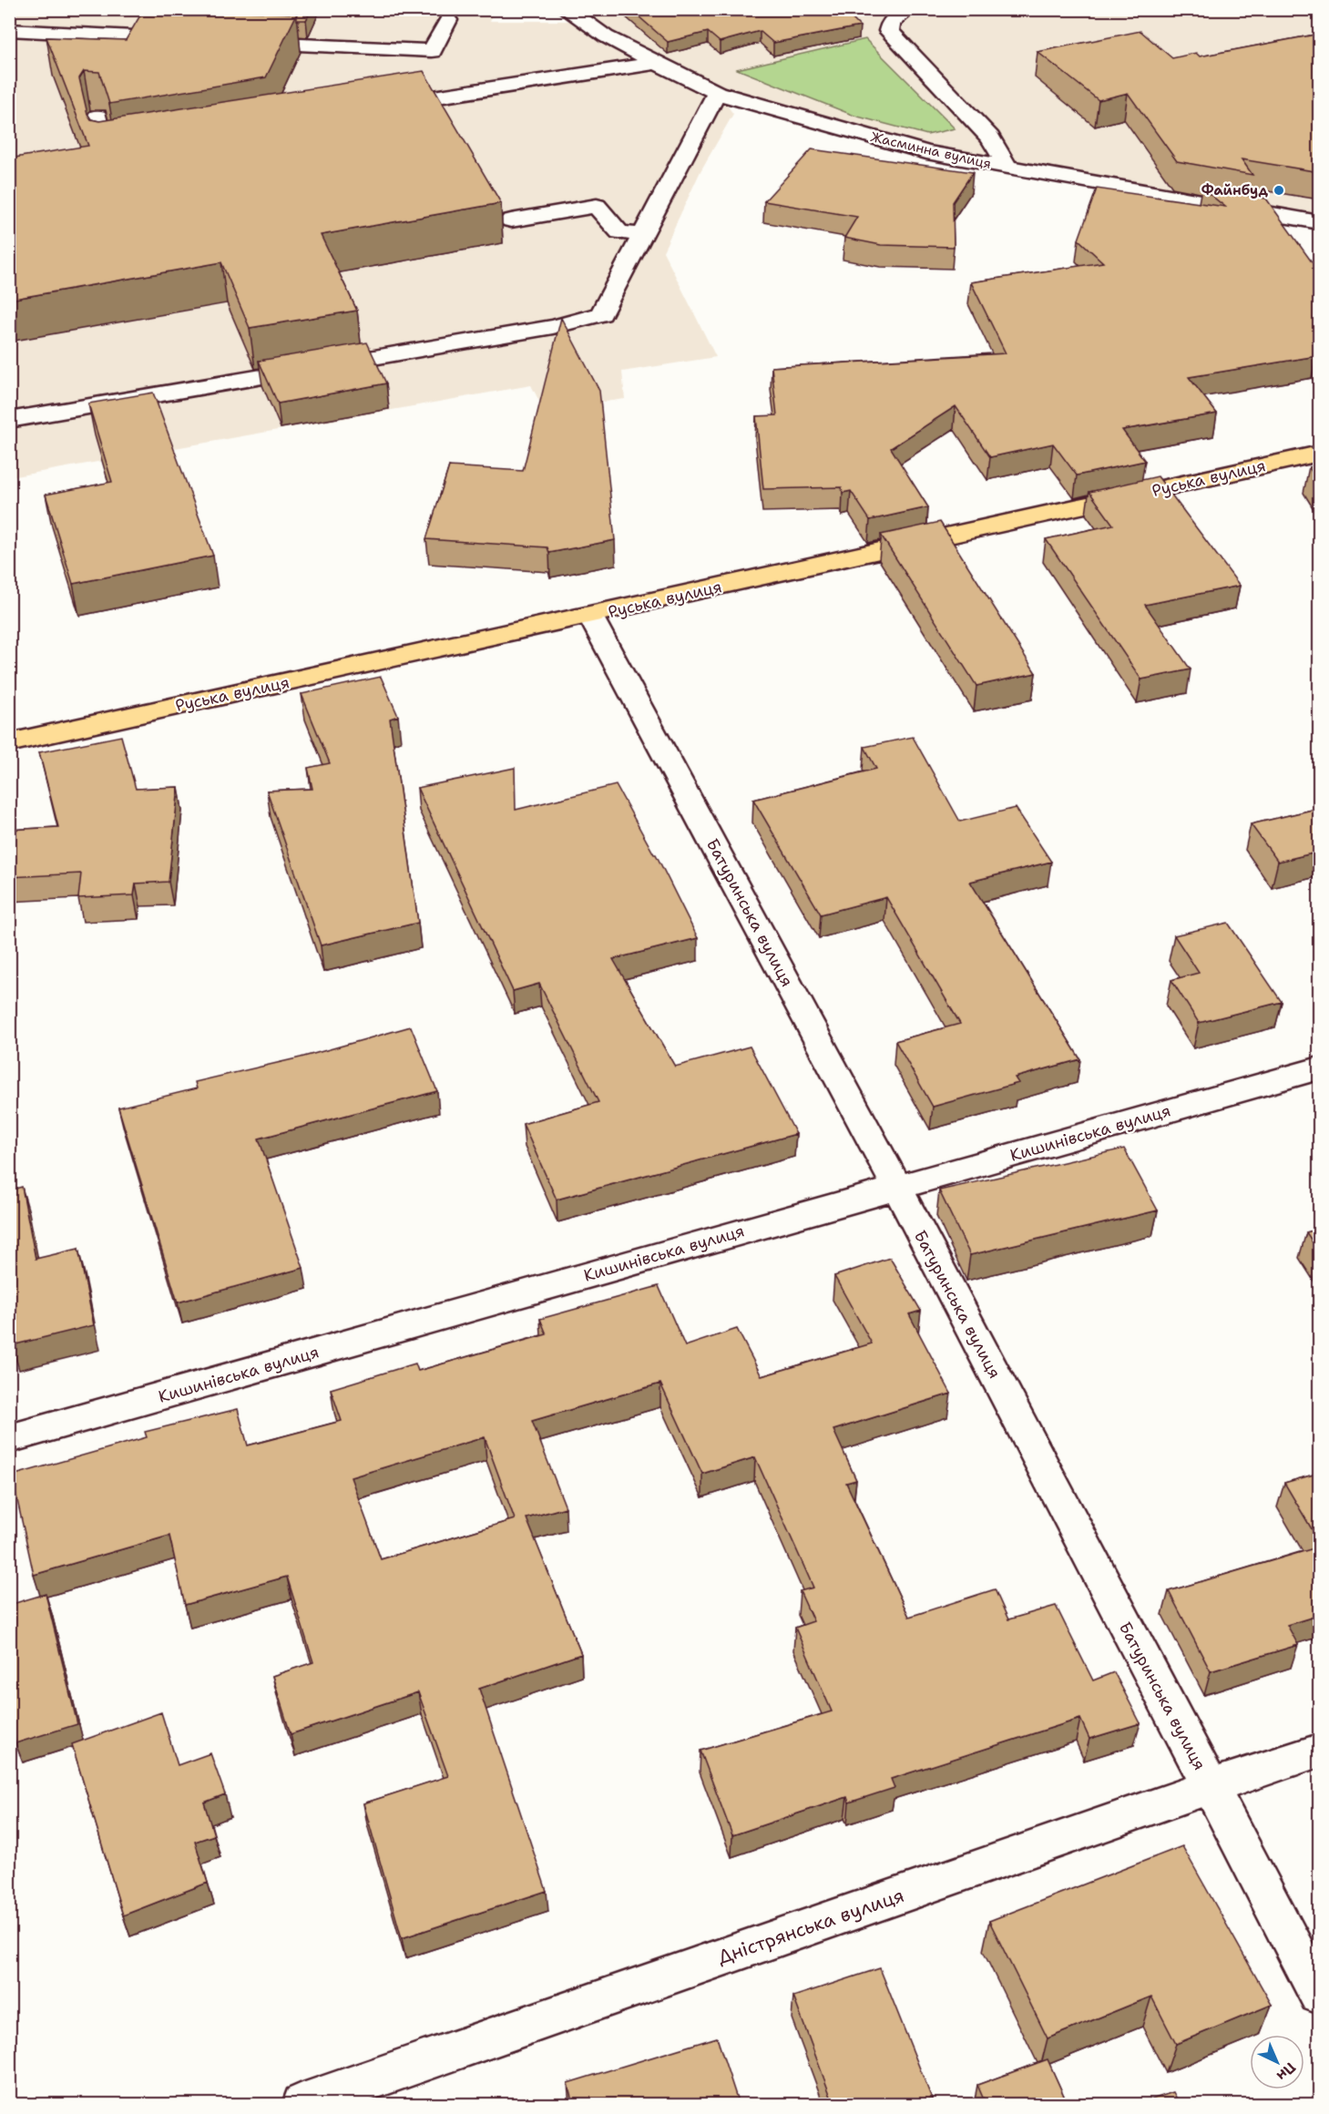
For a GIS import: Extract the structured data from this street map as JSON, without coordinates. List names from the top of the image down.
{
  "streets": {
    "main road": ["Руська вулиця"],
    "street": [
      "Жасминна вулиця",
      "Батуринська вулиця",
      "Кишинівська вулиця",
      "Дністрянська вулиця"
    ]
  },
  "crossings": [
    ["Руська вулиця", "Батуринська вулиця"],
    ["Батуринська вулиця", "Кишинівська вулиця"],
    ["Батуринська вулиця", "Дністрянська вулиця"]
  ],
  "places": ["Файнбуд"],
  "north": "bottom right"
}
